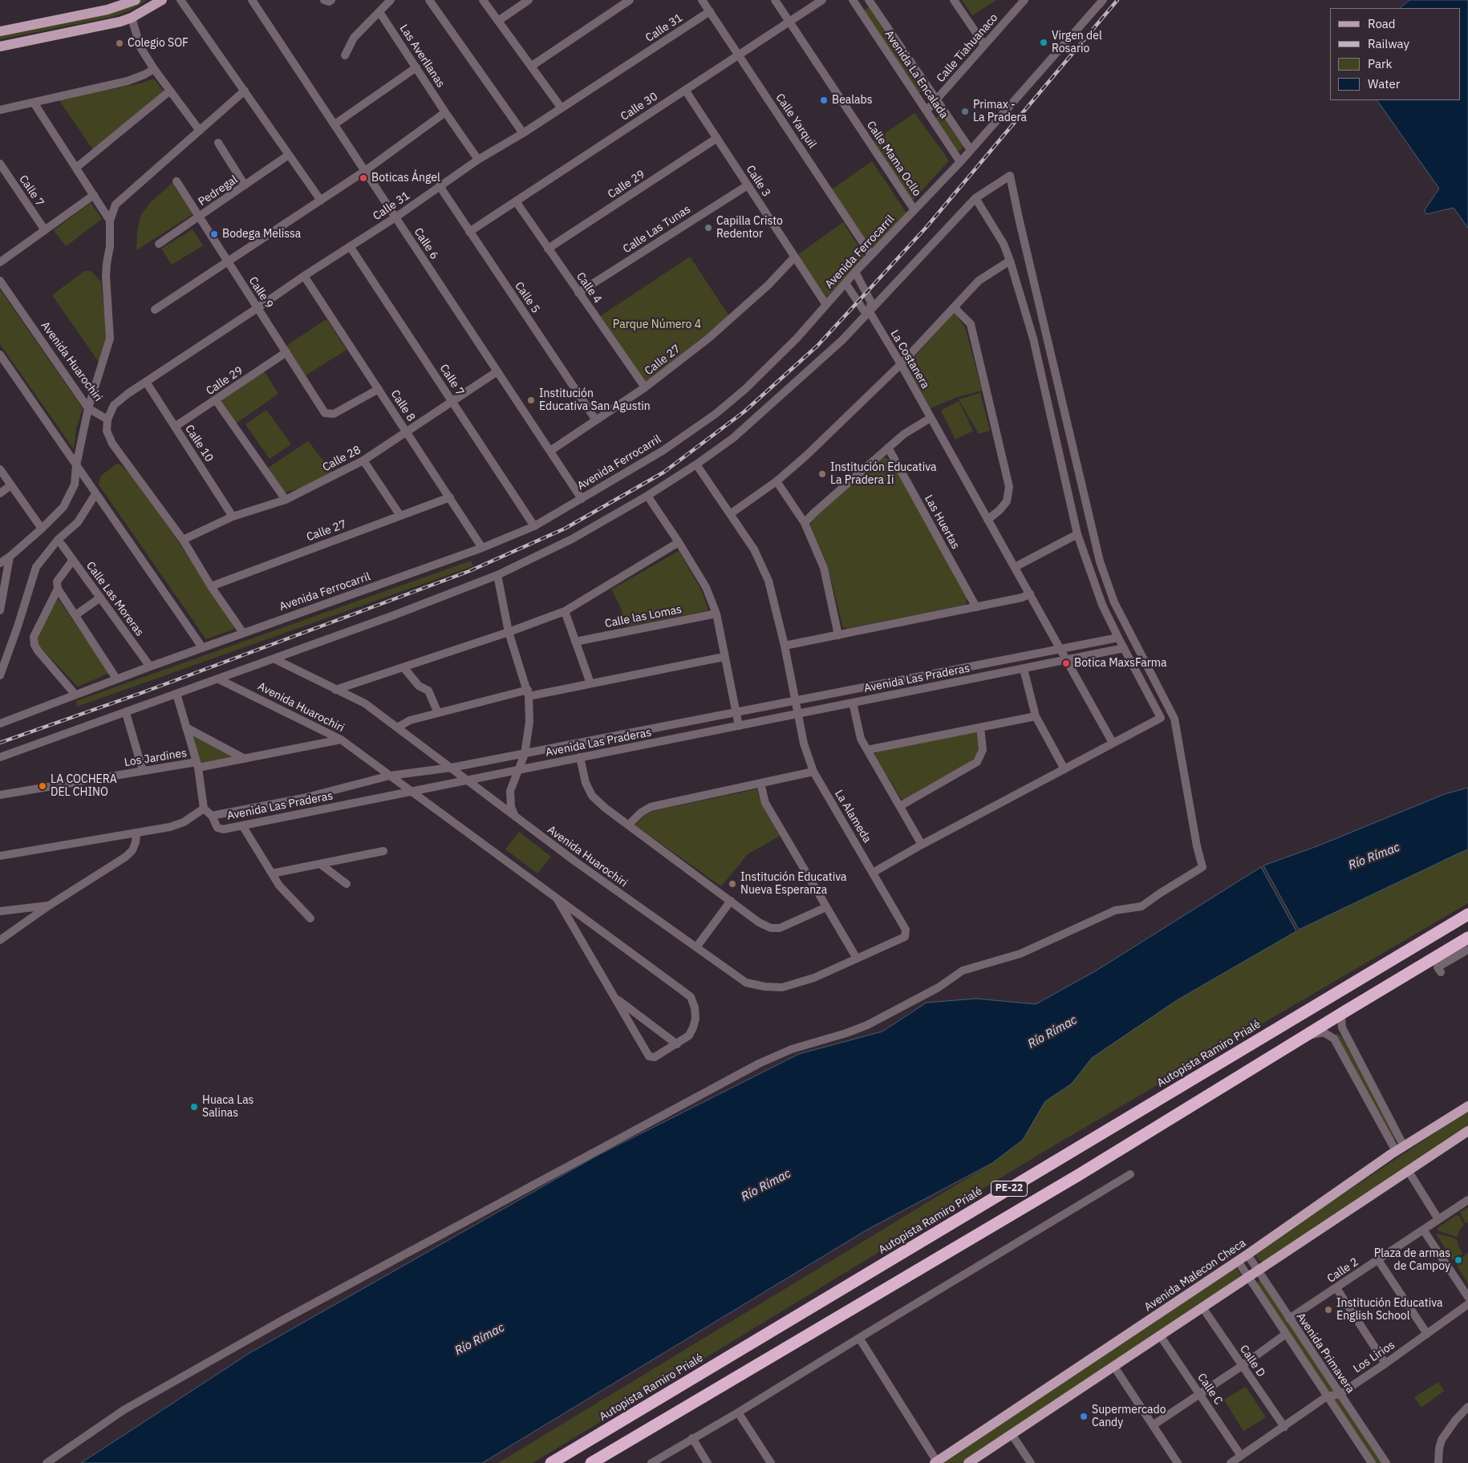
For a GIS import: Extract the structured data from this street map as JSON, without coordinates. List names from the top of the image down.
{
  "streets": {
    "highway": ["Autopista Ramiro Prialé", "PE-22"],
    "main road": ["Avenida Malecon Checa"],
    "street": [
      "Calle 31",
      "Calle Tiahuanaco",
      "Las Averllanas",
      "Avenida La Encalada",
      "Calle 30",
      "Calle Yarquil",
      "Calle Mama Ocllo",
      "Calle 3",
      "Calle 29",
      "Calle 7",
      "Pedregal",
      "Calle Las Tunas",
      "Calle 6",
      "Avenida Ferrocarril",
      "Calle 4",
      "Calle 9",
      "Calle 5",
      "La Costanera",
      "Calle 27",
      "Avenida Huarochiri",
      "Calle 8",
      "Calle 10",
      "Calle 28",
      "Las Huertas",
      "Calle Las Moreras",
      "Calle las Lomas",
      "Avenida Las Praderas",
      "Los Jardines",
      "La Alameda",
      "Calle 2",
      "Avenida Primavera",
      "Los Lirios",
      "Calle D",
      "Calle C"
    ]
  },
  "crossings": [
    ["Calle 31", "Calle Yarquil"],
    ["Calle 31", "Calle 7"],
    ["Calle 31", "Calle 6"],
    ["Calle 31", "Calle 9"],
    ["Calle 31", "Calle 5"],
    ["Calle 31", "Avenida Huarochiri"],
    ["Calle 31", "Calle 8"],
    ["Calle 31", "Calle 10"],
    ["Calle Tiahuanaco", "Avenida La Encalada"],
    ["Avenida La Encalada", "Avenida Ferrocarril"],
    ["Calle 30", "Calle Yarquil"],
    ["Calle 30", "Calle Mama Ocllo"],
    ["Calle 30", "Calle 3"],
    ["Calle 30", "Calle 4"],
    ["Calle 30", "Calle 5"],
    ["Calle Yarquil", "Avenida Ferrocarril"],
    ["Calle Mama Ocllo", "Avenida Ferrocarril"],
    ["Calle 3", "Calle 29"],
    ["Calle 3", "Calle Las Tunas"],
    ["Calle 3", "Avenida Ferrocarril"],
    ["Calle 3", "Calle 27"],
    ["Calle 29", "Calle 4"],
    ["Calle 29", "Calle 9"],
    ["Calle 29", "Calle 10"],
    ["Calle 7", "Avenida Ferrocarril"],
    ["Calle 7", "Calle 28"],
    ["Pedregal", "Calle 9"],
    ["Calle Las Tunas", "Calle 4"],
    ["Calle 6", "Avenida Ferrocarril"],
    ["Calle 6", "Calle 27"],
    ["Calle 6", "Calle 28"],
    ["Avenida Ferrocarril", "La Costanera"],
    ["Avenida Ferrocarril", "Calle 8"],
    ["Avenida Ferrocarril", "Calle Las Moreras"],
    ["Calle 4", "Calle 27"],
    ["Calle 9", "Calle 8"],
    ["Calle 5", "Calle 27"],
    ["La Costanera", "Avenida Las Praderas"],
    ["Calle 27", "Calle 8"],
    ["Avenida Huarochiri", "Avenida Las Praderas"],
    ["Avenida Huarochiri", "Los Jardines"],
    ["Avenida Huarochiri", "La Alameda"],
    ["Calle 8", "Calle 28"],
    ["Calle 10", "Calle 28"],
    ["Avenida Las Praderas", "La Alameda"],
    ["Calle 2", "Avenida Primavera"],
    ["Avenida Malecon Checa", "Avenida Primavera"],
    ["Avenida Primavera", "Los Lirios"],
    ["Los Lirios", "Calle D"],
    ["Los Lirios", "Calle C"]
  ],
  "water": ["Río Rímac"],
  "parks": ["Parque Número 4"],
  "places": [
    "Virgen del Rosario",
    "Colegio SOF",
    "Bealabs",
    "Primax - La Pradera",
    "Boticas Ángel",
    "Capilla Cristo Redentor",
    "Bodega Melissa",
    "Institución Educativa San Agustin",
    "Institución Educativa La Pradera Ii",
    "Botica MaxsFarma",
    "LA COCHERA DEL CHINO",
    "Institución Educativa Nueva Esperanza",
    "Huaca Las Salinas",
    "Plaza de armas de Campoy",
    "Institución Educativa English School",
    "Supermercado Candy"
  ],
  "legend": [
    "Road",
    "Railway",
    "Park",
    "Water"
  ]
}
